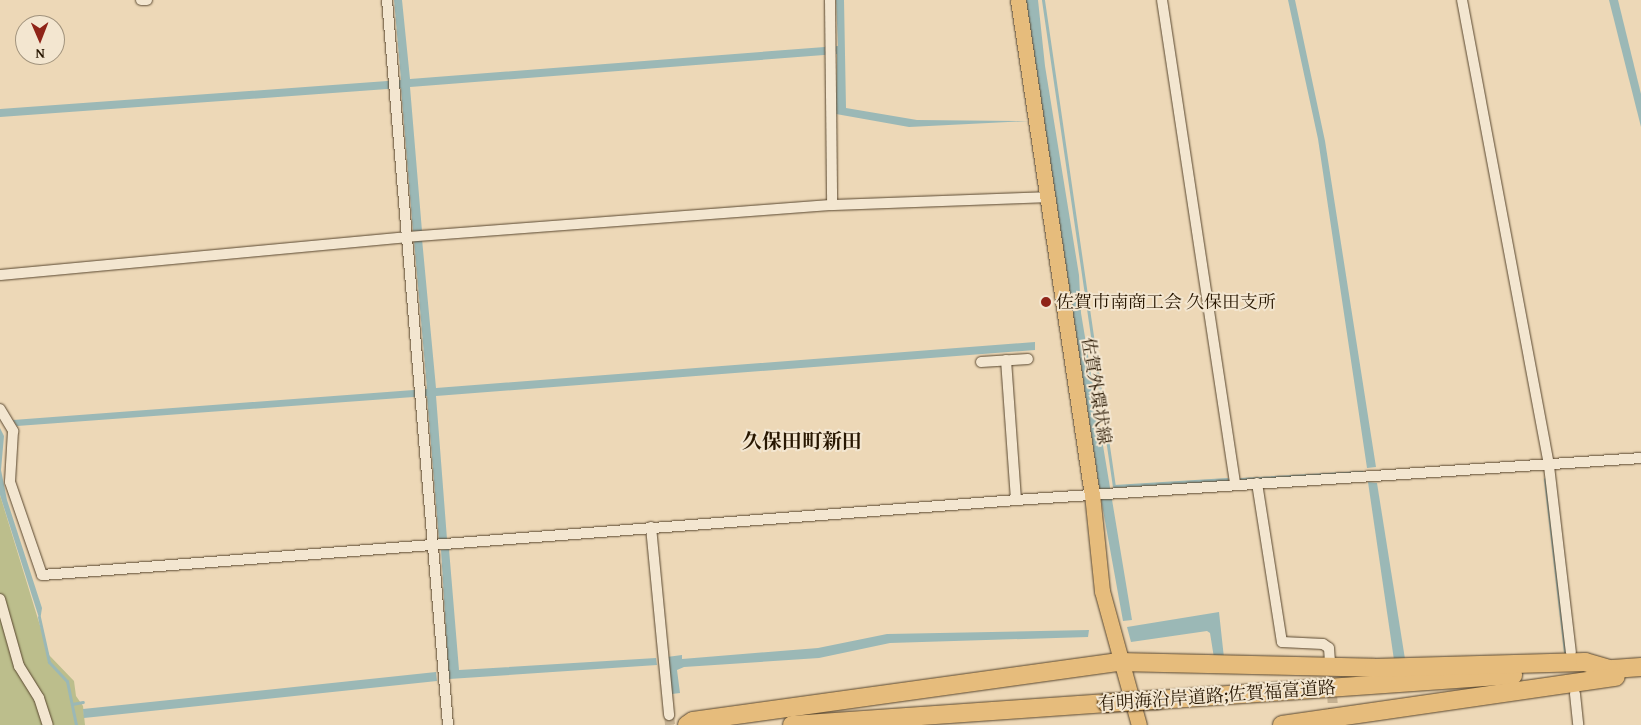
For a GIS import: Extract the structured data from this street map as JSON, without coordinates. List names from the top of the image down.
{
  "streets": {
    "highway": ["有明海沿岸道路;佐賀福富道路"],
    "main road": ["佐賀外環状線"]
  },
  "districts": ["久保田町新田"],
  "places": ["佐賀市南商工会 久保田支所"],
  "north": "bottom"
}
